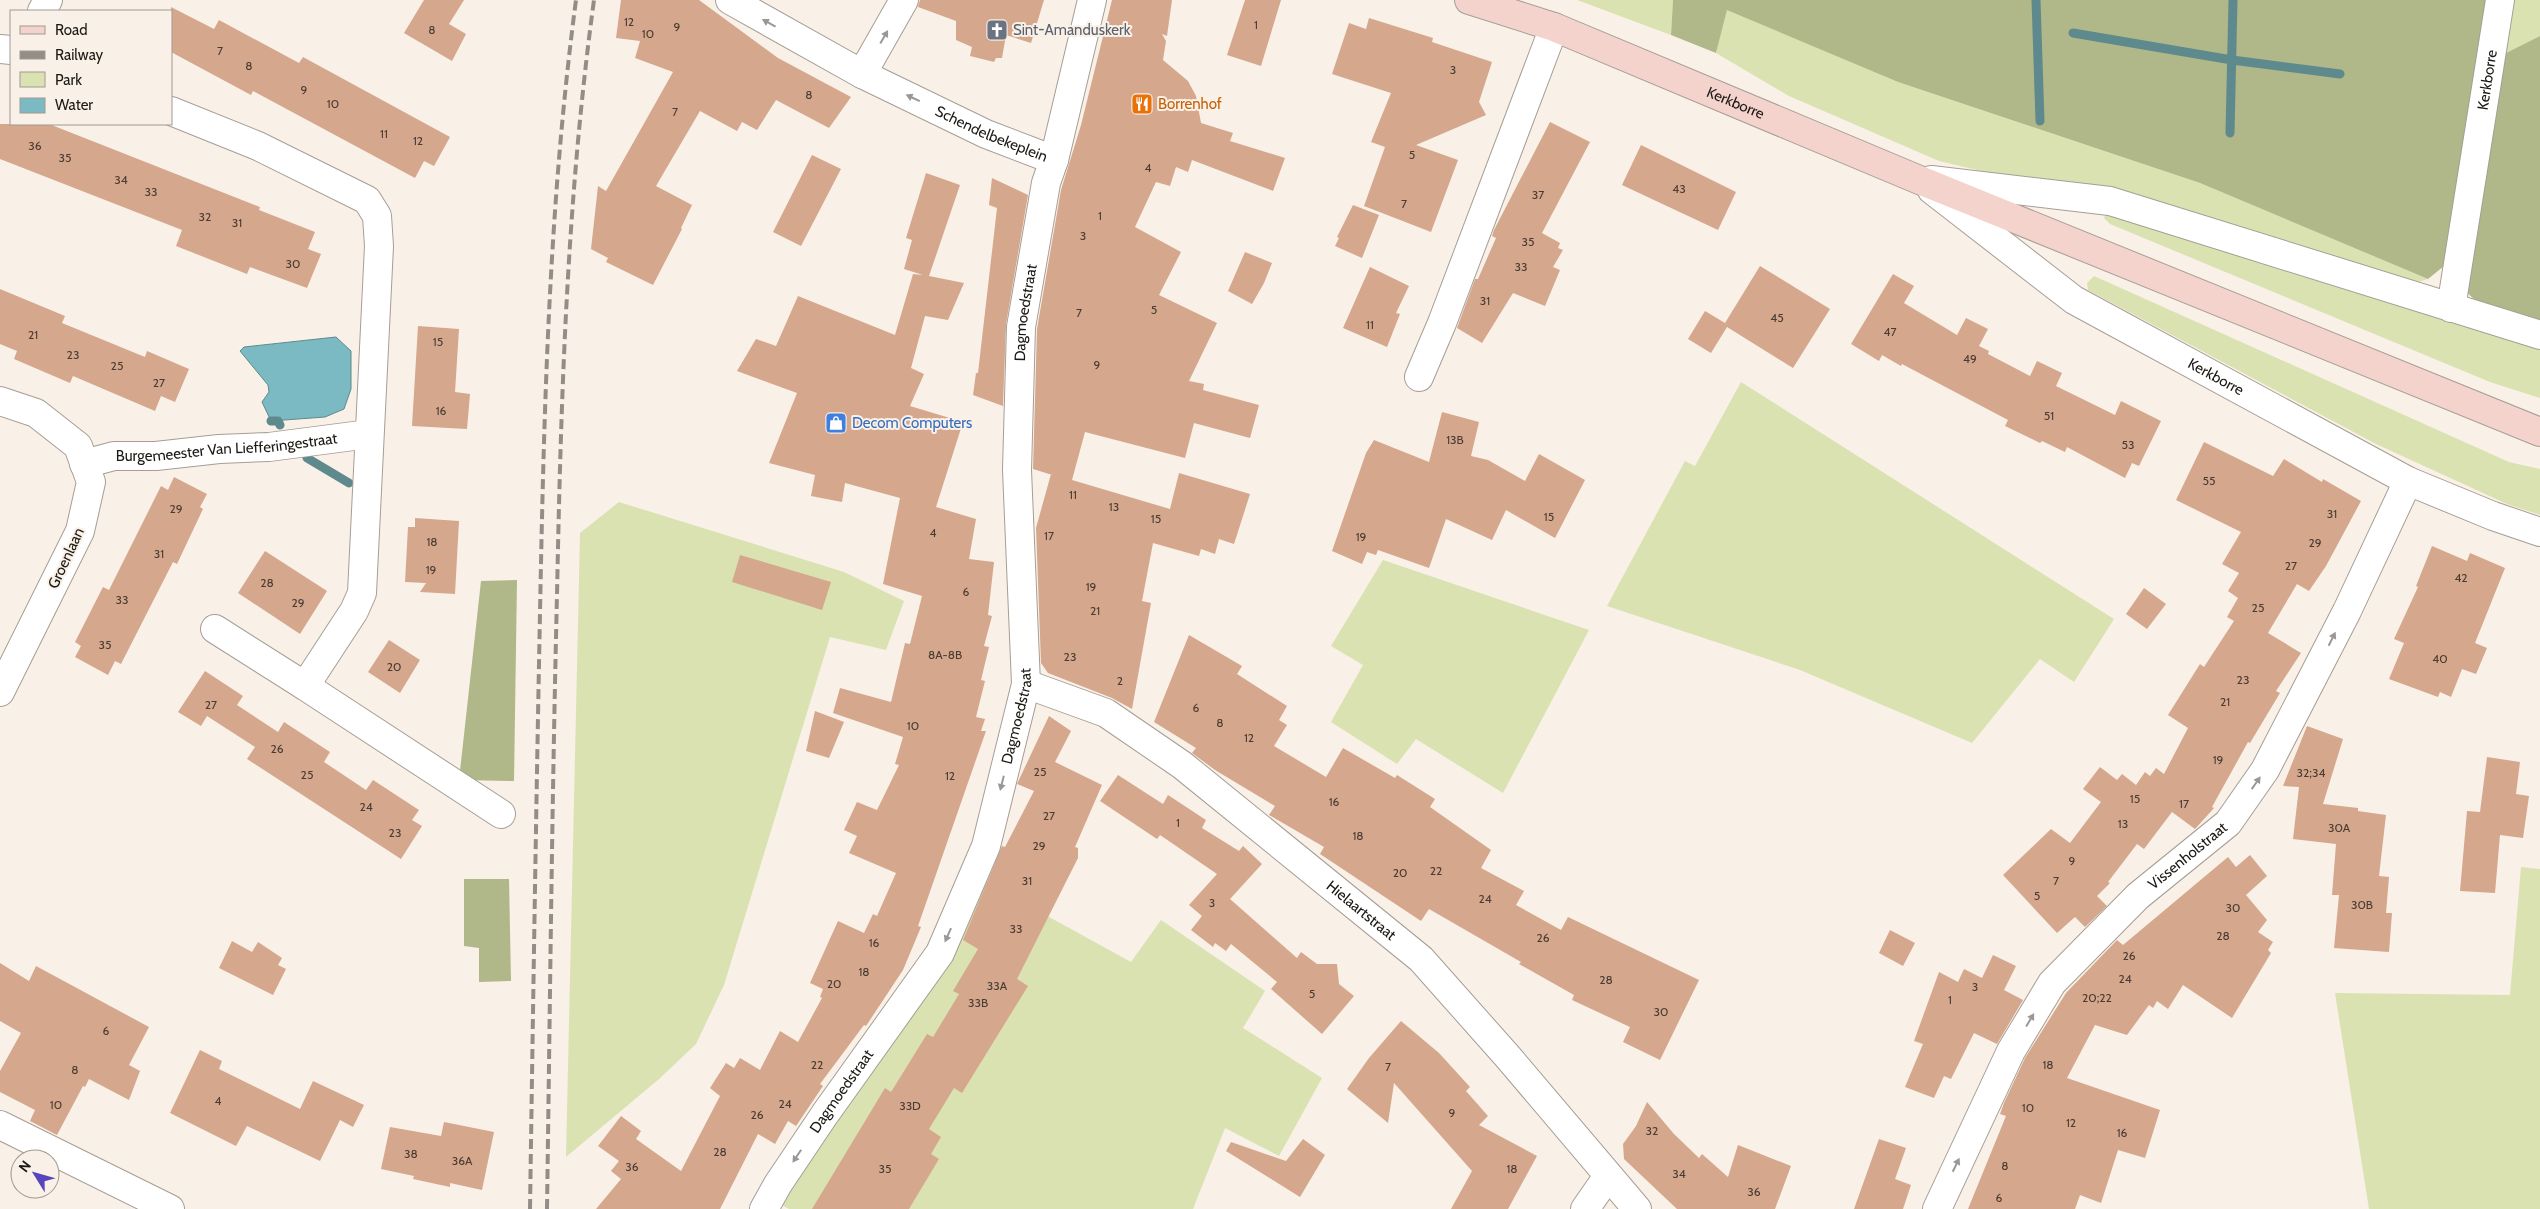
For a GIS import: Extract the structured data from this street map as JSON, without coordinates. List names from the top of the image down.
{
  "streets": {
    "street": [
      "Kerkborre",
      "Schendelbekeplein",
      "Dagmoedstraat",
      "Burgemeester Van Liefferingestraat",
      "Groenlaan",
      "Vissenholstraat",
      "Hielaartstraat"
    ]
  },
  "crossings": [
    ["Kerkborre", "Vissenholstraat"],
    ["Schendelbekeplein", "Dagmoedstraat"],
    ["Dagmoedstraat", "Hielaartstraat"],
    ["Burgemeester Van Liefferingestraat", "Groenlaan"]
  ],
  "one_way": ["Schendelbekeplein", "Dagmoedstraat", "Vissenholstraat"],
  "places": {
    "church": ["Sint-Amanduskerk"],
    "restaurant": ["Borrenhof"],
    "shop": ["Decom Computers"]
  },
  "house_numbers": [
    "12",
    "1",
    "9",
    "8",
    "10",
    "7",
    "8",
    "3",
    "9",
    "8",
    "10",
    "7",
    "11",
    "12",
    "36",
    "5",
    "35",
    "4",
    "34",
    "43",
    "33",
    "37",
    "7",
    "1",
    "32",
    "31",
    "3",
    "35",
    "30",
    "33",
    "31",
    "5",
    "7",
    "45",
    "11",
    "47",
    "21",
    "15",
    "23",
    "49",
    "9",
    "25",
    "27",
    "16",
    "51",
    "13B",
    "53",
    "55",
    "11",
    "13",
    "29",
    "31",
    "15",
    "15",
    "4",
    "17",
    "19",
    "18",
    "29",
    "31",
    "27",
    "19",
    "42",
    "28",
    "19",
    "6",
    "33",
    "29",
    "25",
    "21",
    "35",
    "8A-8B",
    "23",
    "40",
    "20",
    "23",
    "2",
    "21",
    "27",
    "6",
    "8",
    "10",
    "12",
    "26",
    "19",
    "25",
    "32;34",
    "25",
    "12",
    "15",
    "16",
    "17",
    "24",
    "27",
    "1",
    "13",
    "30A",
    "23",
    "18",
    "29",
    "9",
    "22",
    "20",
    "31",
    "7",
    "5",
    "24",
    "3",
    "30B",
    "30",
    "33",
    "28",
    "26",
    "16",
    "26",
    "18",
    "24",
    "28",
    "20",
    "33A",
    "3",
    "5",
    "20;22",
    "1",
    "33B",
    "30",
    "6",
    "22",
    "18",
    "7",
    "8",
    "4",
    "24",
    "10",
    "33D",
    "10",
    "9",
    "26",
    "12",
    "32",
    "16",
    "28",
    "38",
    "36A",
    "8",
    "36",
    "35",
    "18",
    "34",
    "36",
    "6"
  ],
  "legend": [
    "Road",
    "Railway",
    "Park",
    "Water"
  ],
  "north": "top left"
}
